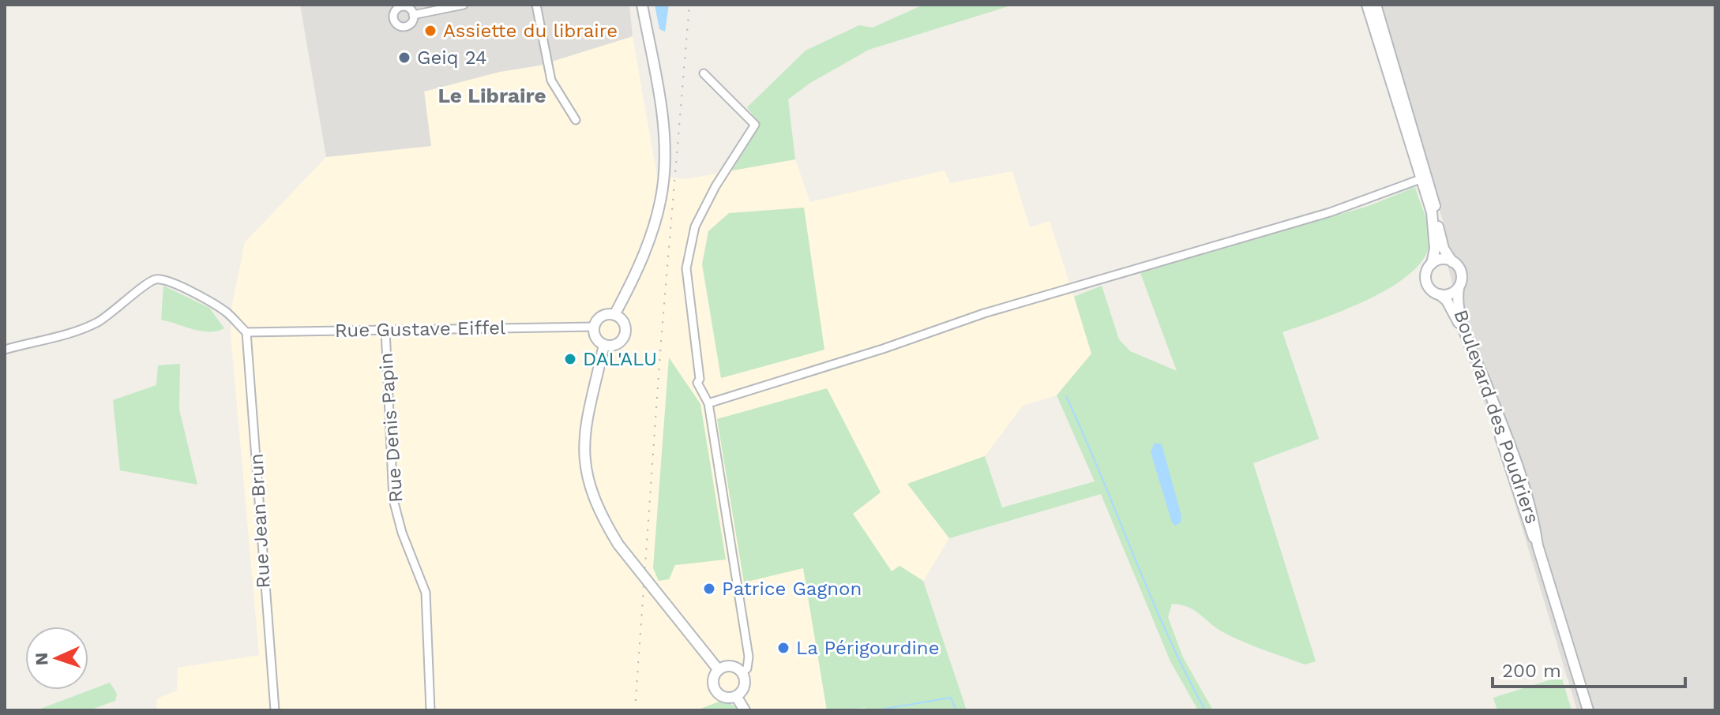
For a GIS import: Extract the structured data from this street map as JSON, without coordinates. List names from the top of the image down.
{
  "streets": {
    "main road": ["Boulevard des Poudriers"],
    "street": ["Rue Gustave Eiffel", "Rue Denis Papin", "Rue Jean Brun"]
  },
  "crossings": [
    ["Rue Gustave Eiffel", "Rue Denis Papin"],
    ["Rue Gustave Eiffel", "Rue Jean Brun"]
  ],
  "districts": ["Le Libraire"],
  "places": [
    "Assiette du libraire",
    "Geiq 24",
    "DAL'ALU",
    "Patrice Gagnon",
    "La Périgourdine"
  ],
  "scale_bar": "200 m",
  "north": "left"
}
